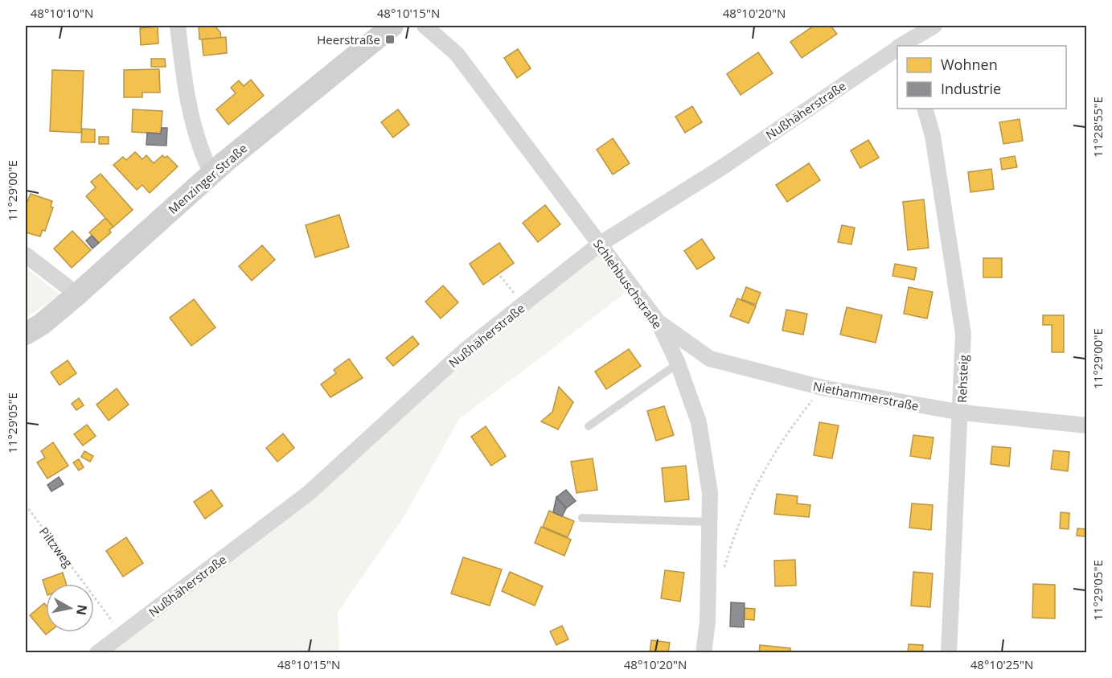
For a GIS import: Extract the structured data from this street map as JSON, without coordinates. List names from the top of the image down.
{
  "streets": {
    "street": [
      "Nußhäherstraße",
      "Menzinger Straße",
      "Schlehbuschstraße",
      "Rehsteig",
      "Niethammerstraße"
    ],
    "path": ["Piltzweg"]
  },
  "crossings": [
    ["Nußhäherstraße", "Schlehbuschstraße"],
    ["Nußhäherstraße", "Piltzweg"],
    ["Schlehbuschstraße", "Niethammerstraße"],
    ["Rehsteig", "Niethammerstraße"]
  ],
  "places": {
    "transit": ["Heerstraße"]
  },
  "legend": ["Wohnen", "Industrie"],
  "north": "right",
  "coordinates": [
    "48°10'10\"N",
    "48°10'15\"N",
    "48°10'20\"N",
    "11°28'55\"E",
    "11°29'00\"E",
    "11°29'05\"E",
    "48°10'25\"N"
  ]
}
